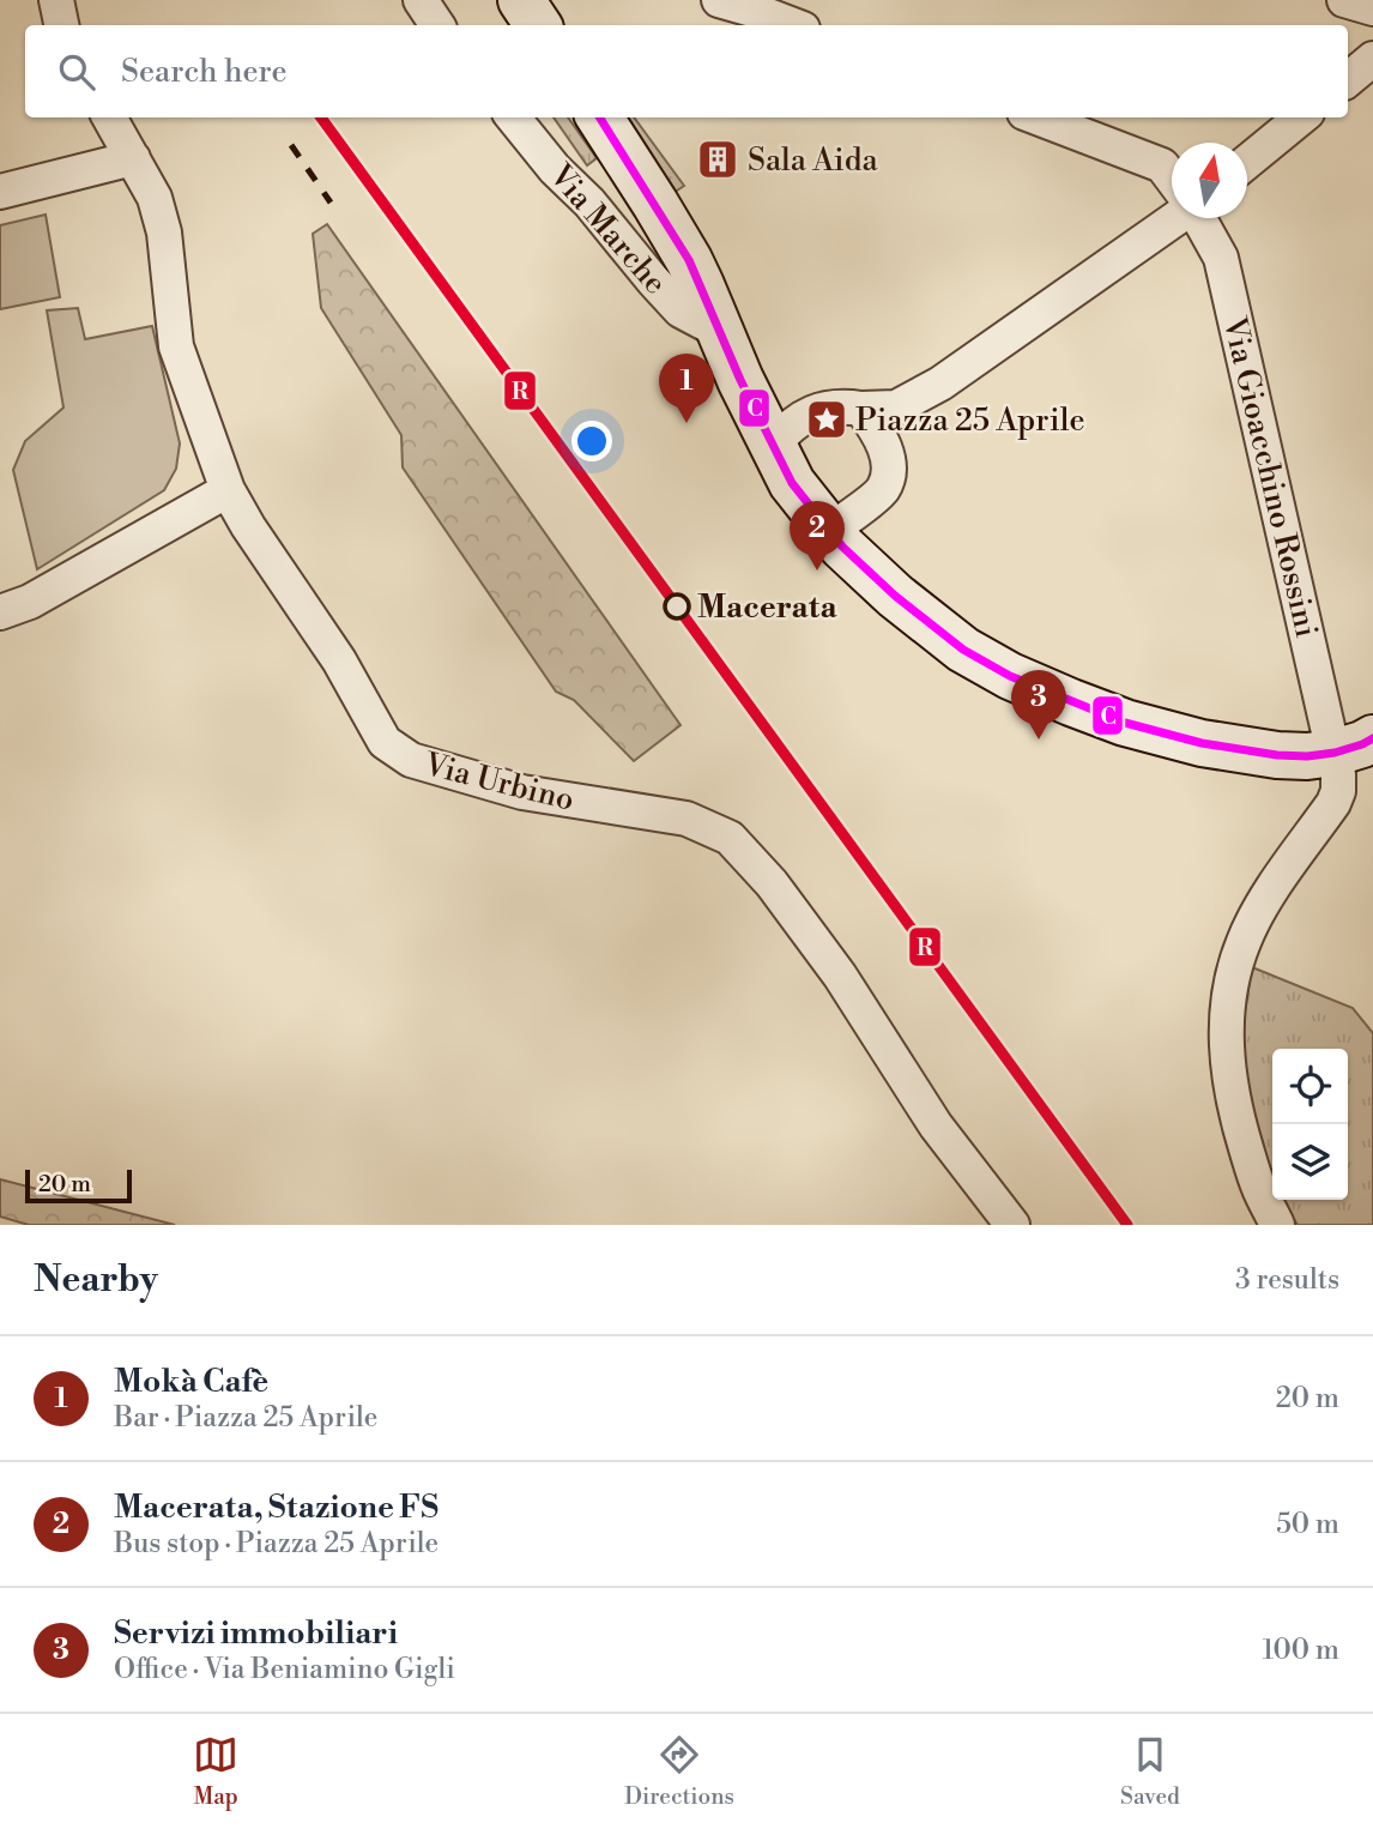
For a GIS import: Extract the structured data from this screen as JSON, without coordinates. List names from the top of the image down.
{
  "streets": {
    "street": ["Via Marche", "Via Gioacchino Rossini", "Via Urbino"]
  },
  "places": {
    "building": ["Sala Aida"],
    "place": ["Piazza 25 Aprile"],
    "other": ["Macerata"]
  },
  "lines": ["transit line R", "transit line C"],
  "scale_bar": "20 m",
  "north": "top",
  "page": {
    "search": "Search here",
    "pins": ["1", "2", "3"],
    "scale": "20 m",
    "heading": ["Nearby", "3 results"],
    "list": [
      {
        "mark": "1",
        "name": "Mokà Cafè",
        "note": "Bar · Piazza 25 Aprile",
        "value": "20 m"
      },
      {
        "mark": "2",
        "name": "Macerata, Stazione FS",
        "note": "Bus stop · Piazza 25 Aprile",
        "value": "50 m"
      },
      {
        "mark": "3",
        "name": "Servizi immobiliari",
        "note": "Office · Via Beniamino Gigli",
        "value": "100 m"
      }
    ],
    "nav": ["Map", "Directions", "Saved"]
  }
}
